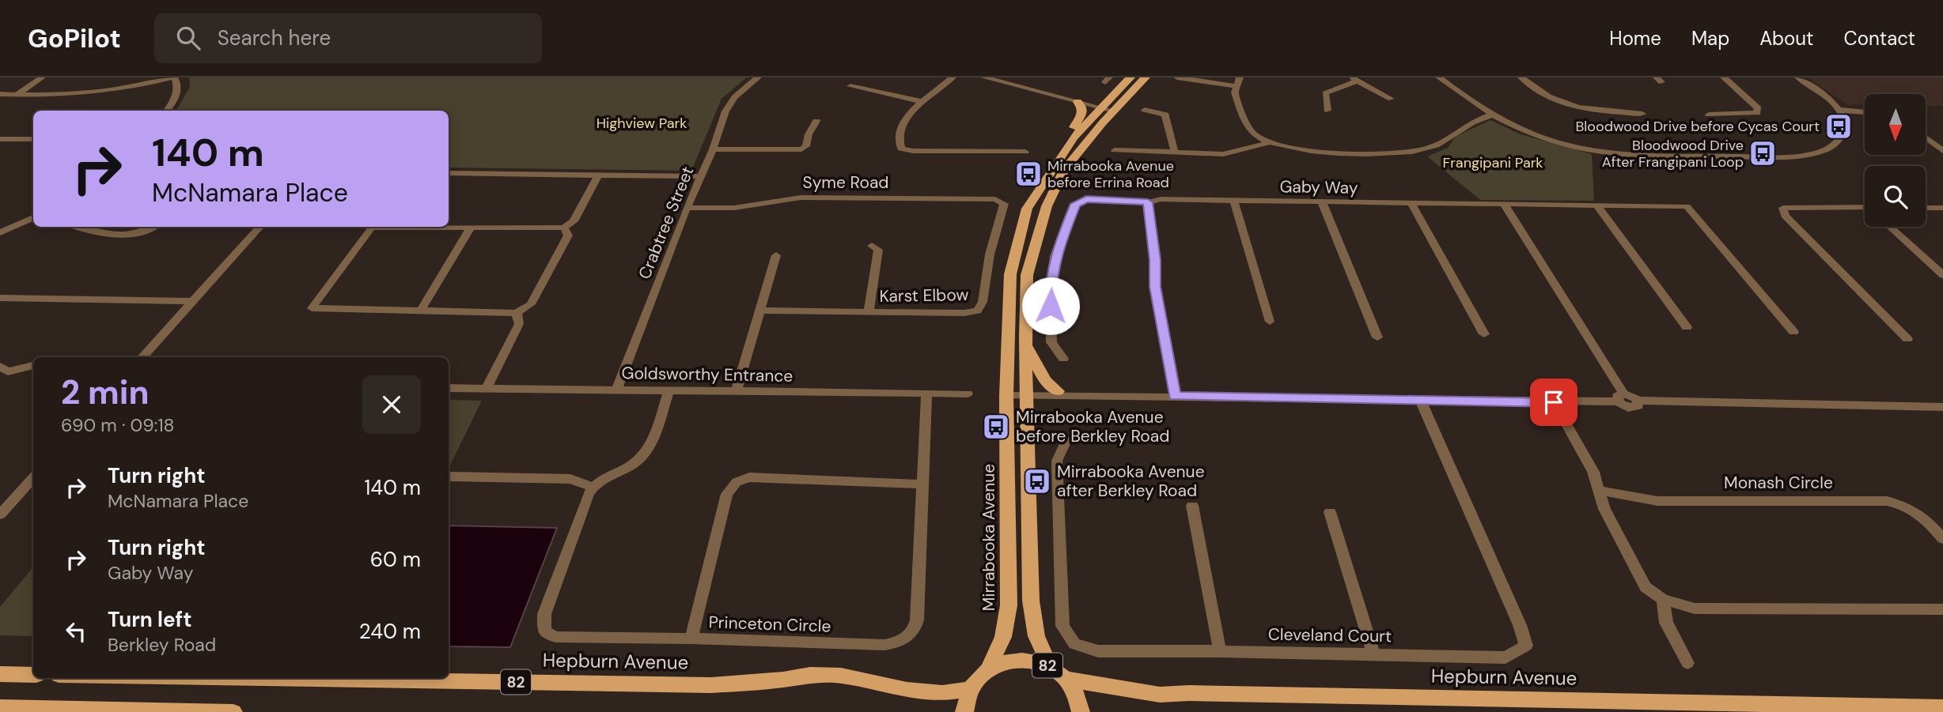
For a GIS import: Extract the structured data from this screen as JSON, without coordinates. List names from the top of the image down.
{
  "streets": {
    "main road": ["Mirrabooka Avenue", "Hepburn Avenue", "82"],
    "street": [
      "Syme Road",
      "Gaby Way",
      "Crabtree Street",
      "Karst Elbow",
      "Goldsworthy Entrance",
      "Monash Circle",
      "Princeton Circle",
      "Cleveland Court"
    ]
  },
  "crossings": [
    ["Syme Road", "Crabtree Street"],
    ["Syme Road", "Karst Elbow"],
    ["Crabtree Street", "Goldsworthy Entrance"],
    ["Goldsworthy Entrance", "Princeton Circle"],
    ["Mirrabooka Avenue", "Hepburn Avenue"],
    ["Mirrabooka Avenue", "82"],
    ["Hepburn Avenue", "82"]
  ],
  "parks": ["Highview Park", "Frangipani Park"],
  "places": {
    "bus stop": [
      "Bloodwood Drive before Cycas Court",
      "Bloodwood Drive After Frangipani Loop",
      "Mirrabooka Avenue before Errina Road",
      "Mirrabooka Avenue before Berkley Road",
      "Mirrabooka Avenue after Berkley Road"
    ]
  },
  "north": "bottom",
  "page": {
    "header": "GoPilot",
    "search": "Search here",
    "nav": [
      "Home",
      "Map",
      "About",
      "Contact"
    ],
    "turn": ["140 m", "McNamara Place"],
    "heading": ["2 min", "690 m · 09:18"],
    "list": [
      {
        "name": "Turn right",
        "note": "McNamara Place",
        "value": "140 m"
      },
      {
        "name": "Turn right",
        "note": "Gaby Way",
        "value": "60 m"
      },
      {
        "name": "Turn left",
        "note": "Berkley Road",
        "value": "240 m"
      }
    ]
  }
}
